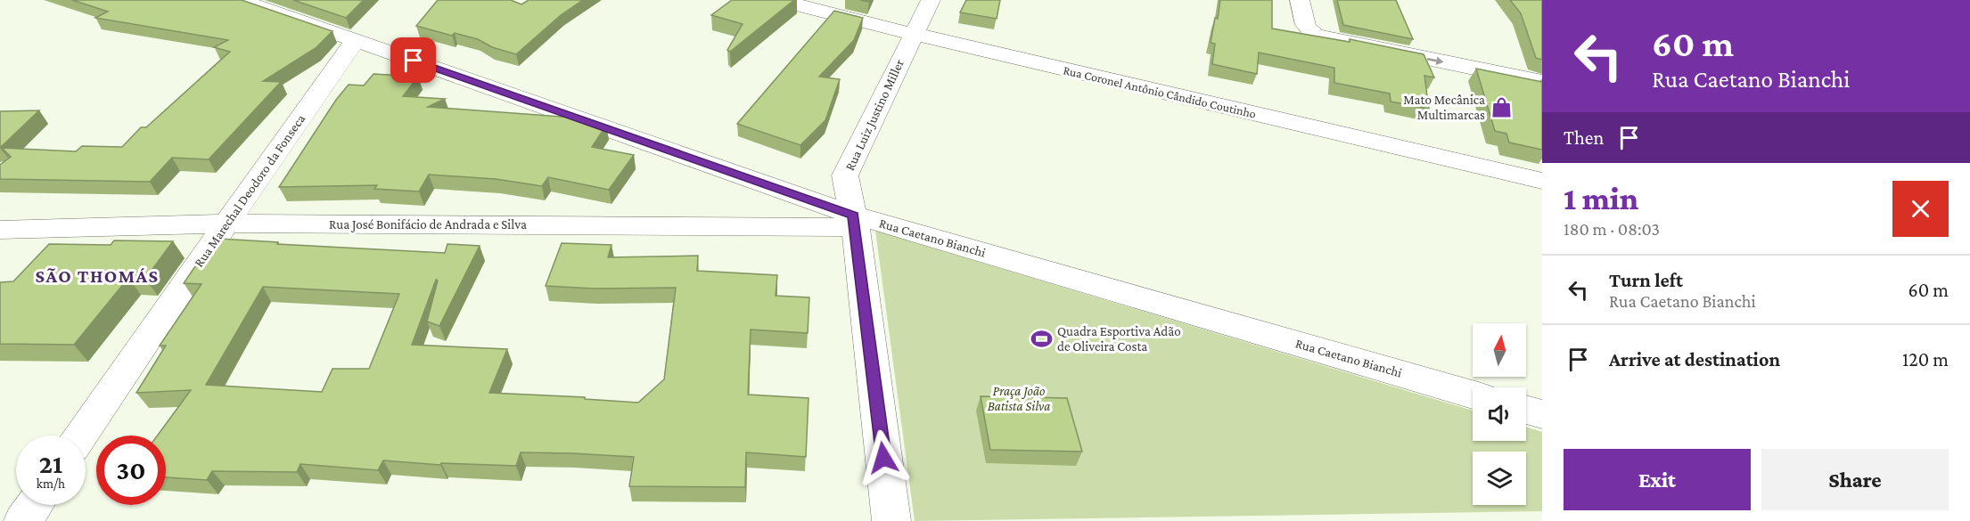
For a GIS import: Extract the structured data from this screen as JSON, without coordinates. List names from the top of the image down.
{
  "streets": {
    "street": [
      "Rua Coronel Antônio Cândido Coutinho",
      "Rua Luiz Justino Miller",
      "Rua Marechal Deodoro da Fonseca",
      "Rua José Bonifácio de Andrada e Silva",
      "Rua Caetano Bianchi"
    ]
  },
  "crossings": [
    ["Rua Coronel Antônio Cândido Coutinho", "Rua Luiz Justino Miller"],
    ["Rua Luiz Justino Miller", "Rua José Bonifácio de Andrada e Silva"],
    ["Rua Luiz Justino Miller", "Rua Caetano Bianchi"],
    ["Rua Marechal Deodoro da Fonseca", "Rua José Bonifácio de Andrada e Silva"],
    ["Rua Marechal Deodoro da Fonseca", "Rua Caetano Bianchi"],
    ["Rua José Bonifácio de Andrada e Silva", "Rua Caetano Bianchi"]
  ],
  "districts": ["SÃO THOMÁS"],
  "parks": ["Praça João Batista Silva"],
  "places": {
    "shop": ["Mato Mecânica Multimarcas"],
    "sports": ["Quadra Esportiva Adão de Oliveira Costa"]
  },
  "north": "top",
  "page": {
    "turn": ["60 m", "Rua Caetano Bianchi"],
    "then": "Then",
    "heading": ["1 min", "180 m · 08:03"],
    "list": [
      {
        "name": "Turn left",
        "note": "Rua Caetano Bianchi",
        "value": "60 m"
      },
      {
        "name": "Arrive at destination",
        "value": "120 m"
      }
    ],
    "speed": "21 km/h",
    "limit": "30",
    "buttons": ["Exit", "Share"]
  }
}
